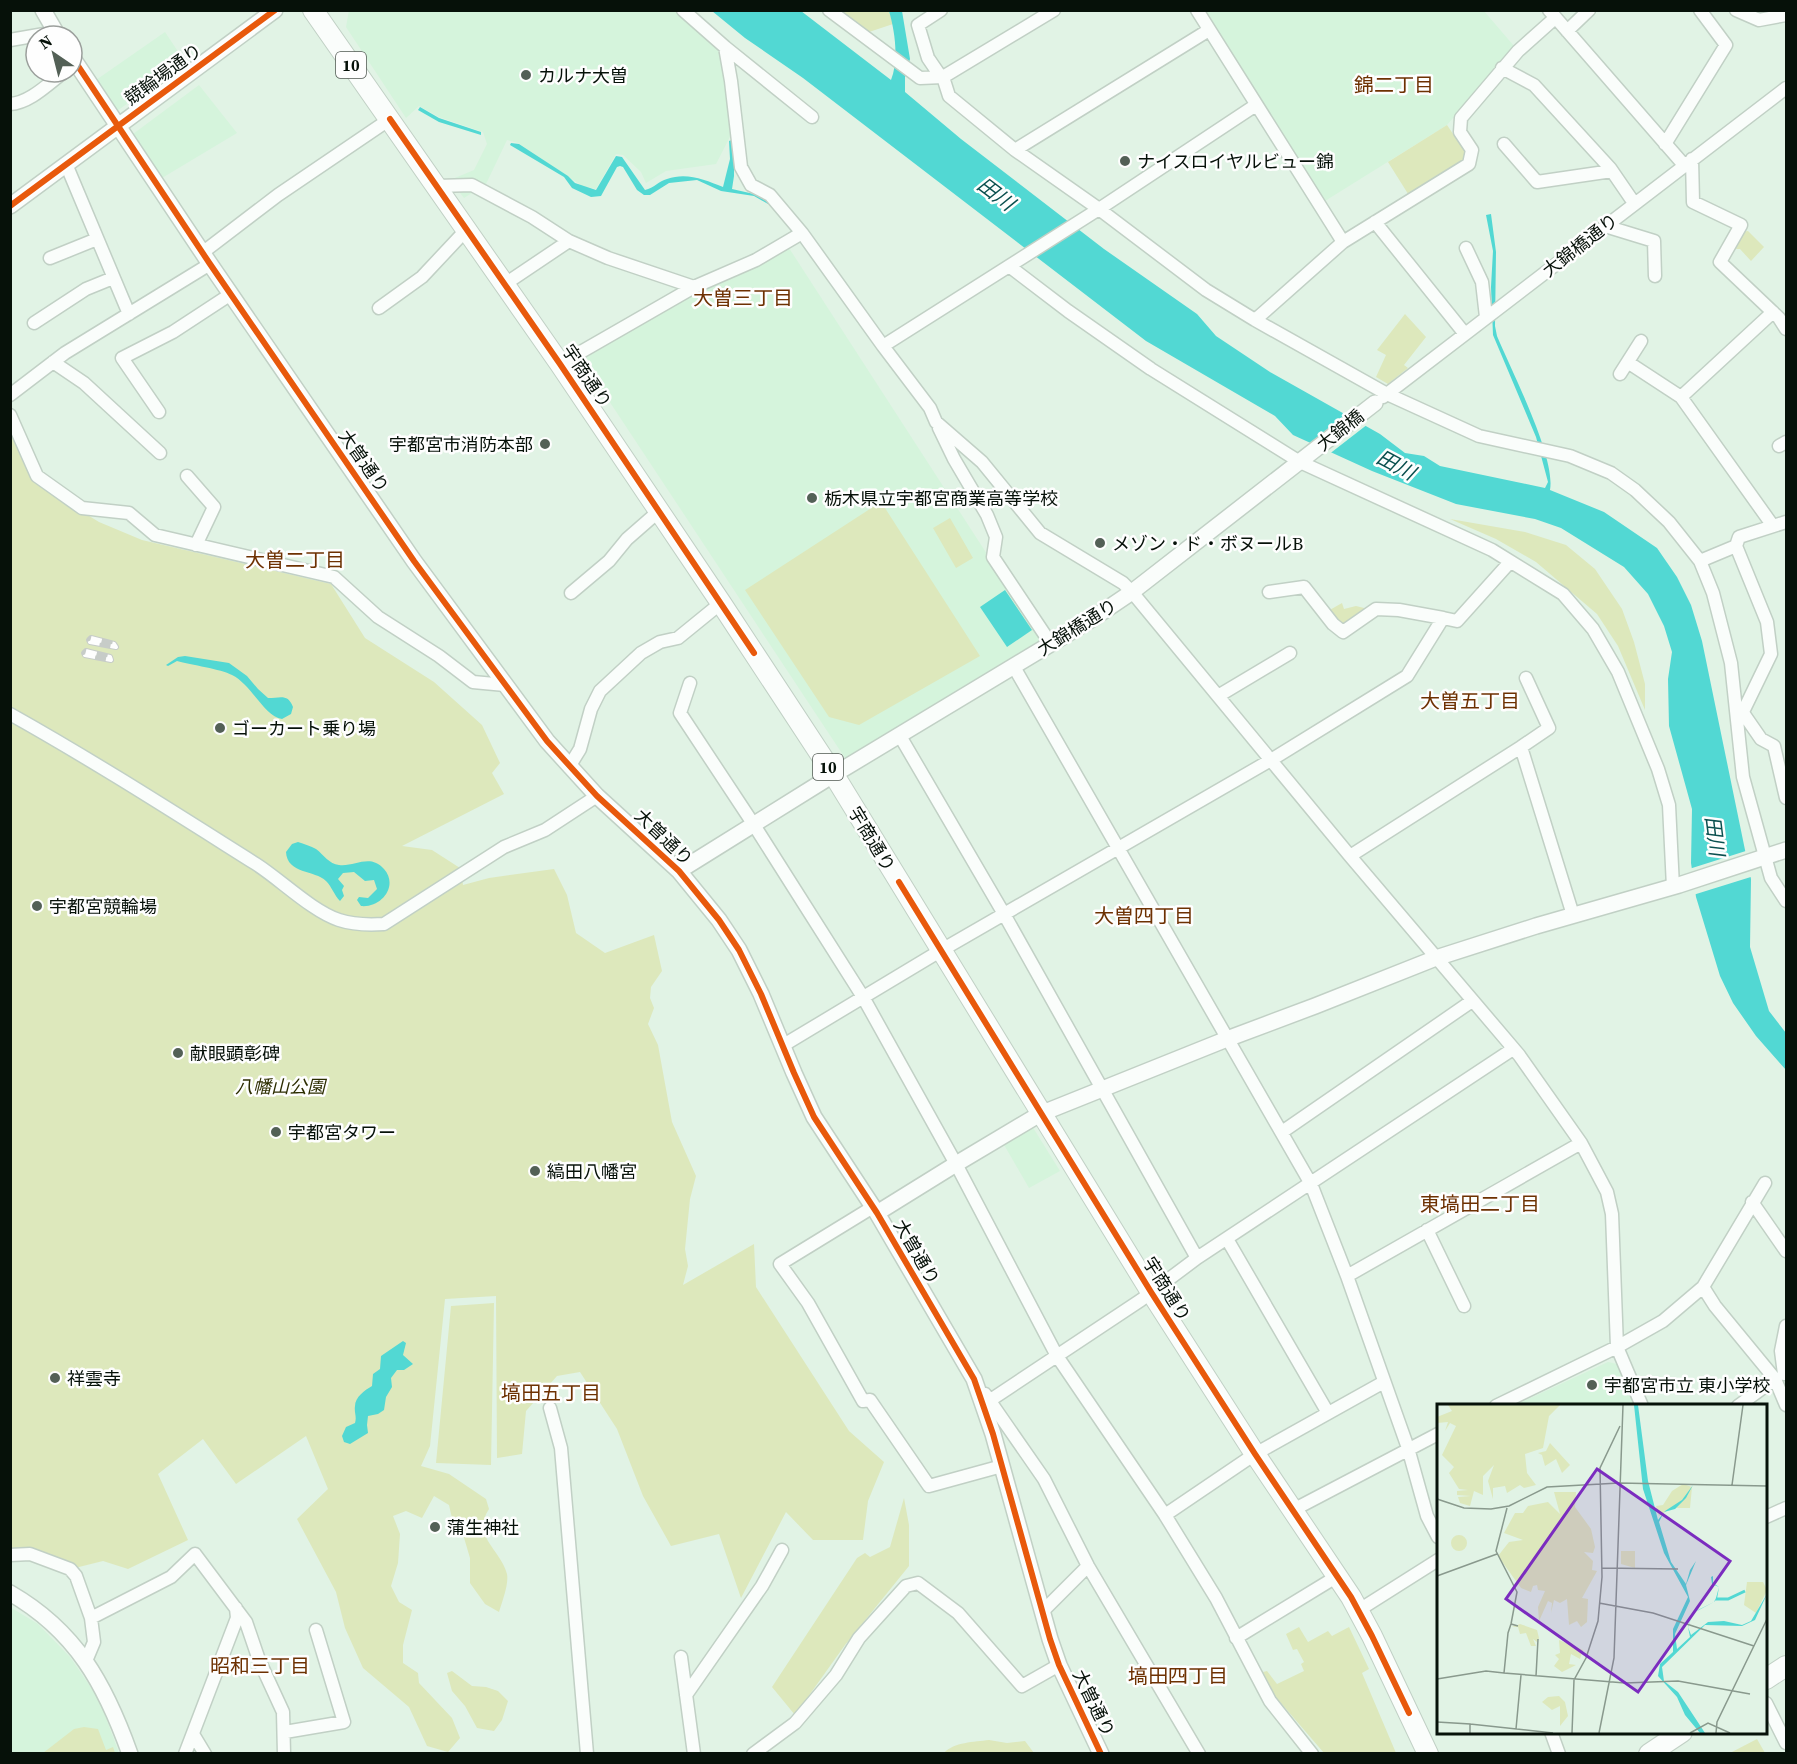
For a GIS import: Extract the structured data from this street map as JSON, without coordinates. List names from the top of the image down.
{
  "streets": {
    "main road": ["10", "宇商通り"],
    "street": [
      "競輪場通り",
      "大錦橋通り",
      "大錦橋",
      "大曽通り"
    ]
  },
  "crossings": [
    ["競輪場通り", "大曽通り"],
    ["大錦橋通り", "宇商通り"],
    ["大錦橋通り", "大錦橋"],
    ["大錦橋通り", "大曽通り"]
  ],
  "districts": [
    "錦二丁目",
    "大曽三丁目",
    "大曽二丁目",
    "大曽五丁目",
    "大曽四丁目",
    "東塙田二丁目",
    "塙田五丁目",
    "昭和三丁目",
    "塙田四丁目"
  ],
  "water": ["田川"],
  "parks": ["八幡山公園"],
  "places": [
    "カルナ大曽",
    "ナイスロイヤルビュー錦",
    "宇都宮市消防本部",
    "栃木県立宇都宮商業高等学校",
    "メゾン・ド・ボヌールB",
    "ゴーカート乗り場",
    "宇都宮競輪場",
    "献眼顕彰碑",
    "宇都宮タワー",
    "縞田八幡宮",
    "祥雲寺",
    "宇都宮市立 東小学校",
    "蒲生神社"
  ],
  "north": "top left"
}
